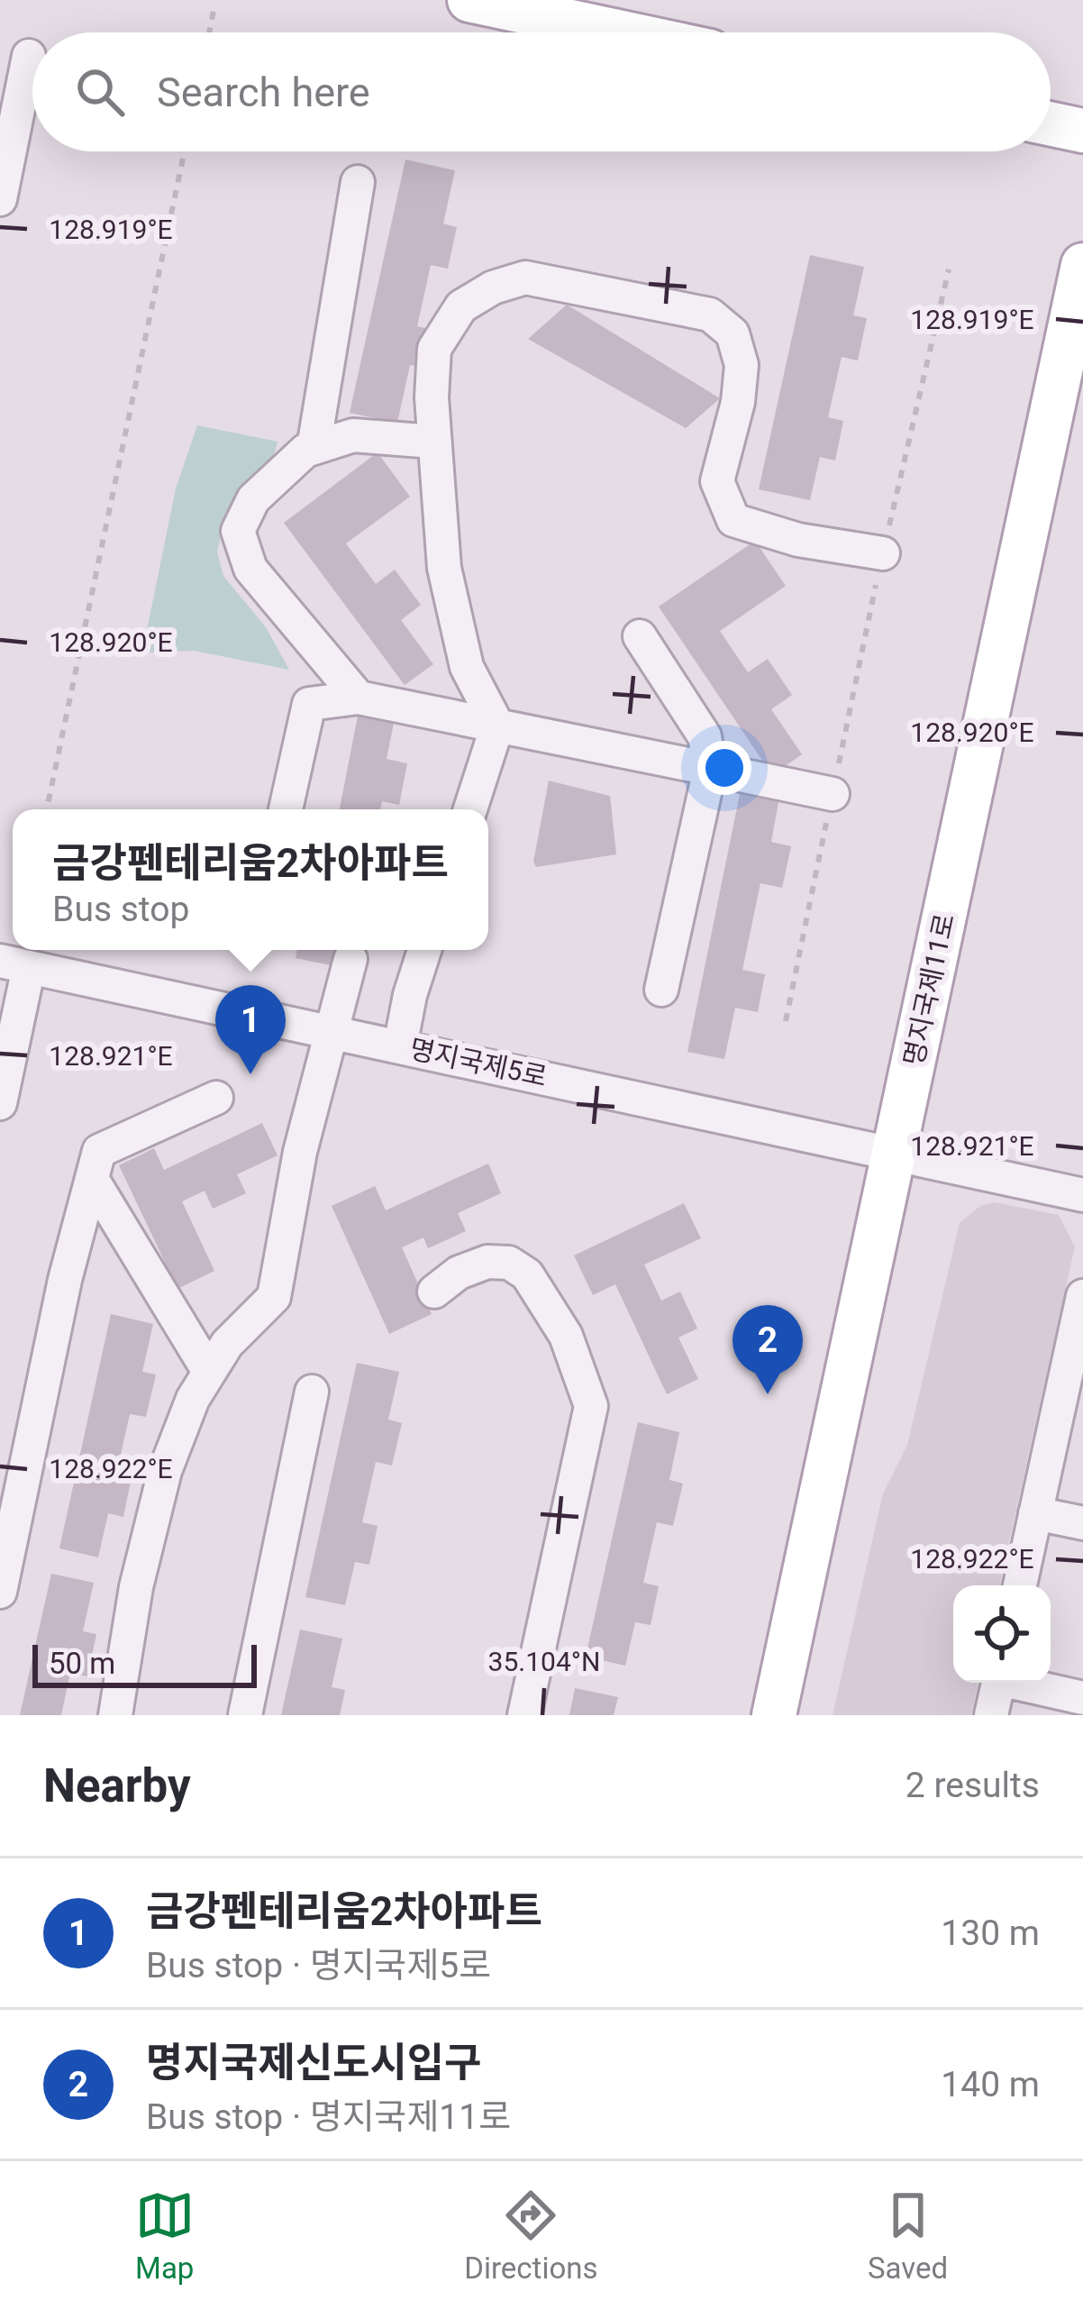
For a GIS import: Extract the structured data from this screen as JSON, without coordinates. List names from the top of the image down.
{
  "streets": {
    "main road": ["명지국제11로"],
    "street": ["명지국제5로"]
  },
  "crossings": [
    ["명지국제11로", "명지국제5로"]
  ],
  "scale_bar": "50 m",
  "page": {
    "search": "Search here",
    "popup": ["금강펜테리움2차아파트", "Bus stop"],
    "pins": ["1", "2"],
    "scale": "50 m",
    "heading": ["Nearby", "2 results"],
    "list": [
      {
        "mark": "1",
        "name": "금강펜테리움2차아파트",
        "note": "Bus stop · 명지국제5로",
        "value": "130 m"
      },
      {
        "mark": "2",
        "name": "명지국제신도시입구",
        "note": "Bus stop · 명지국제11로",
        "value": "140 m"
      }
    ],
    "nav": ["Map", "Directions", "Saved"]
  },
  "coordinates": [
    "128.919°E",
    "128.920°E",
    "128.921°E",
    "128.922°E",
    "35.104°N"
  ]
}
